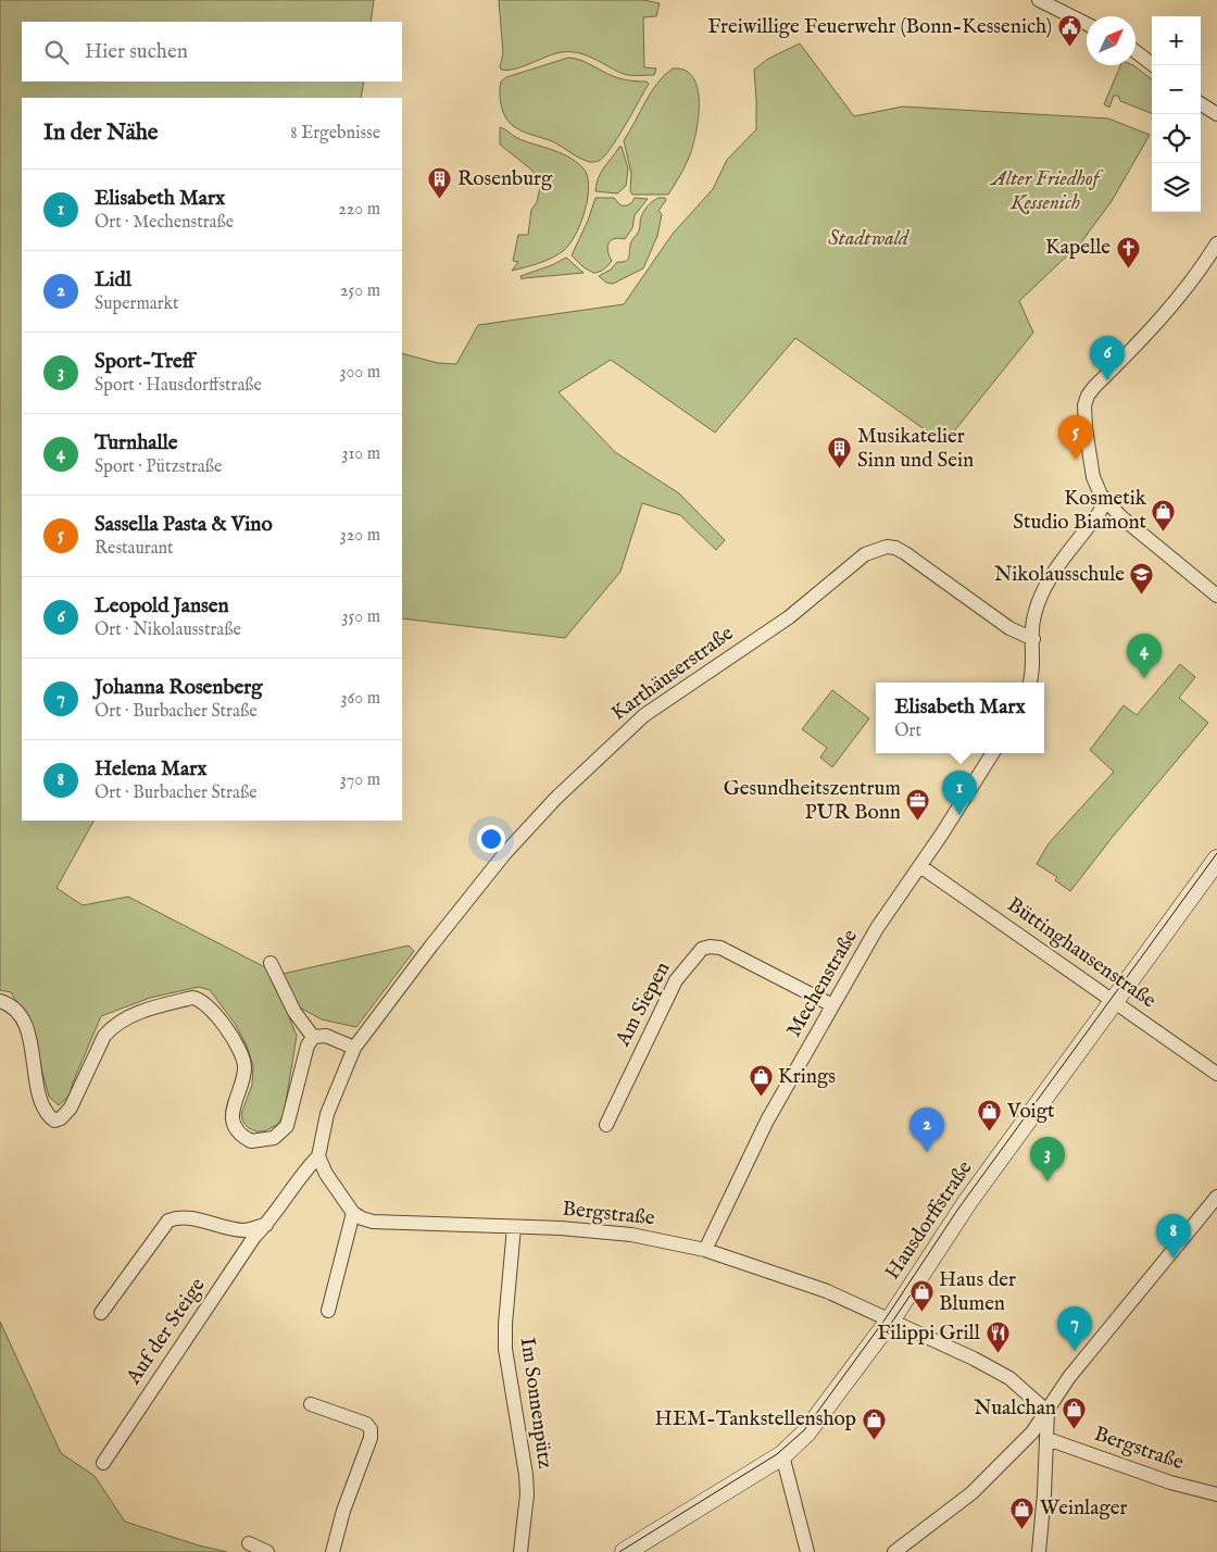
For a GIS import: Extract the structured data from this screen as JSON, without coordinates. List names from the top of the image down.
{
  "streets": {
    "main road": ["Hausdorffstraße"],
    "street": [
      "Karthäuserstraße",
      "Büttinghausenstraße",
      "Mechenstraße",
      "Am Siepen",
      "Bergstraße",
      "Auf der Steige",
      "Im Sonnenpütz"
    ]
  },
  "crossings": [
    ["Büttinghausenstraße", "Mechenstraße"],
    ["Büttinghausenstraße", "Hausdorffstraße"],
    ["Mechenstraße", "Am Siepen"],
    ["Mechenstraße", "Bergstraße"],
    ["Bergstraße", "Hausdorffstraße"],
    ["Bergstraße", "Im Sonnenpütz"]
  ],
  "parks": ["Alter Friedhof Kessenich", "Stadtwald"],
  "places": {
    "public building": ["Freiwillige Feuerwehr (Bonn-Kessenich)"],
    "building": ["Rosenburg", "Musikatelier Sinn und Sein"],
    "church": ["Kapelle"],
    "shop": [
      "Kosmetik Studio Biamont",
      "Krings",
      "Voigt",
      "Haus der Blumen",
      "Nualchan",
      "HEM-Tankstellenshop",
      "Weinlager"
    ],
    "school or university": ["Nikolausschule"],
    "office": ["Gesundheitszentrum PUR Bonn"],
    "restaurant": ["Filippi Grill"]
  },
  "north": "top right",
  "page": {
    "map_buttons": ["+", "−"],
    "search": "Hier suchen",
    "heading": ["In der Nähe", "8 Ergebnisse"],
    "list": [
      {
        "mark": "1",
        "name": "Elisabeth Marx",
        "note": "Ort · Mechenstraße",
        "value": "220 m"
      },
      {
        "mark": "2",
        "name": "Lidl",
        "note": "Supermarkt",
        "value": "250 m"
      },
      {
        "mark": "3",
        "name": "Sport-Treff",
        "note": "Sport · Hausdorffstraße",
        "value": "300 m"
      },
      {
        "mark": "4",
        "name": "Turnhalle",
        "note": "Sport · Pützstraße",
        "value": "310 m"
      },
      {
        "mark": "5",
        "name": "Sassella Pasta & Vino",
        "note": "Restaurant",
        "value": "320 m"
      },
      {
        "mark": "6",
        "name": "Leopold Jansen",
        "note": "Ort · Nikolausstraße",
        "value": "350 m"
      },
      {
        "mark": "7",
        "name": "Johanna Rosenberg",
        "note": "Ort · Burbacher Straße",
        "value": "360 m"
      },
      {
        "mark": "8",
        "name": "Helena Marx",
        "note": "Ort · Burbacher Straße",
        "value": "370 m"
      }
    ],
    "pins": [
      "6",
      "5",
      "4",
      "1",
      "2",
      "3",
      "8",
      "7"
    ],
    "popup": ["Elisabeth Marx", "Ort"]
  }
}
